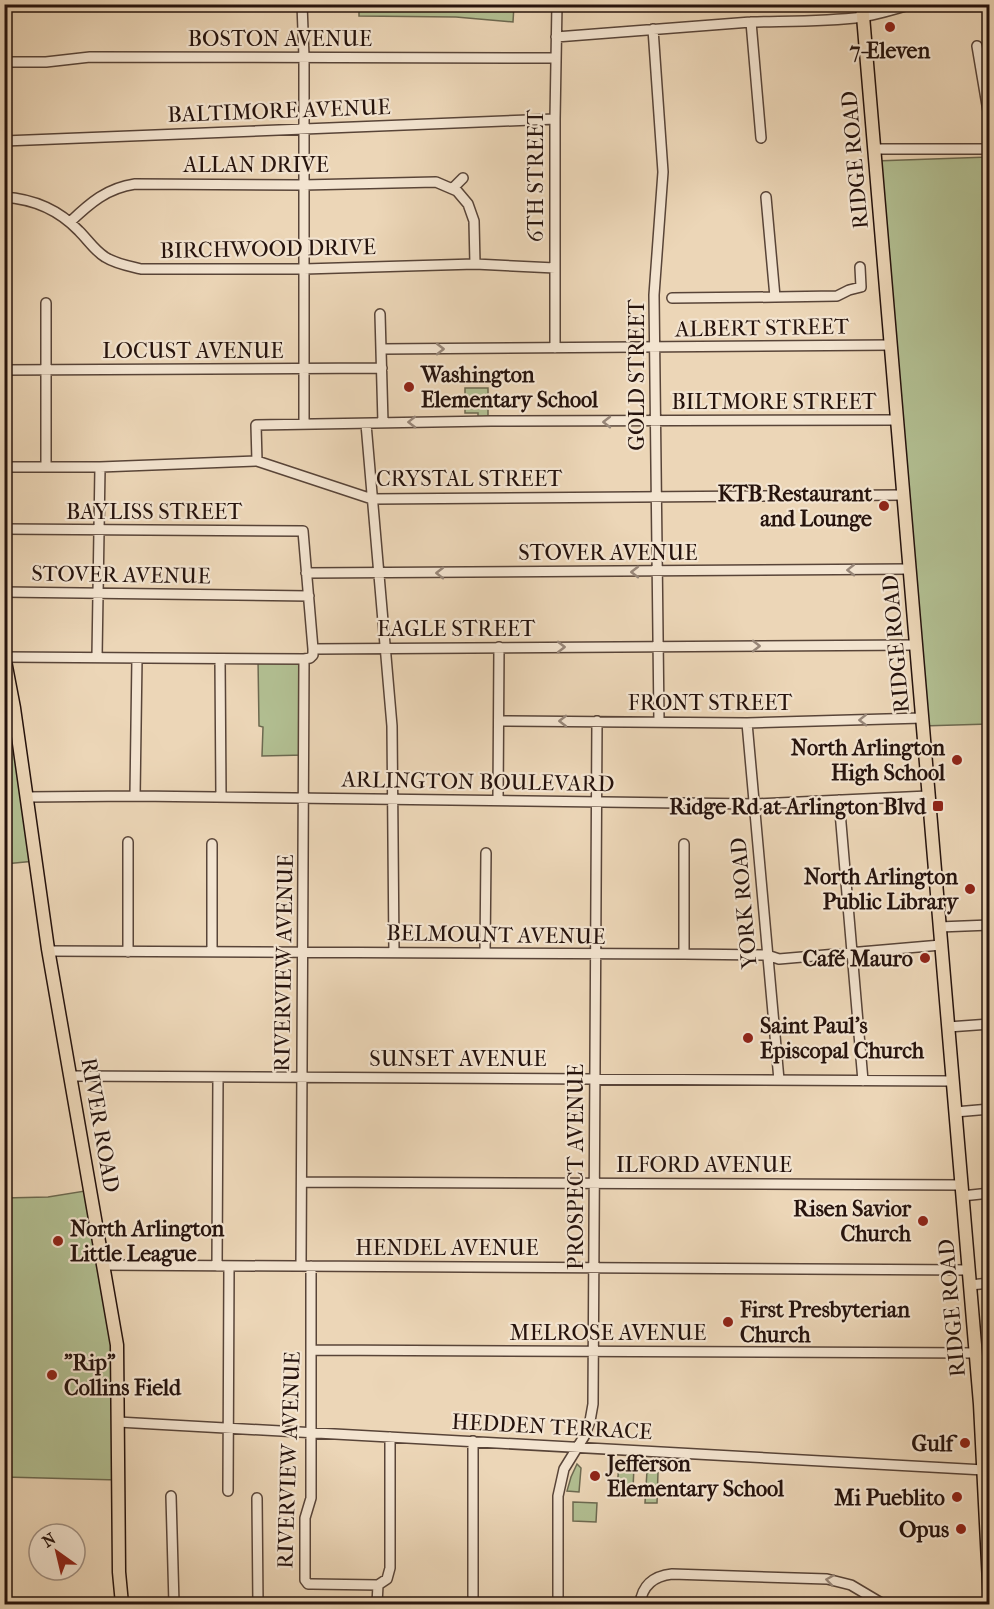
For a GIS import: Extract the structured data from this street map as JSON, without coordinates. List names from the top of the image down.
{
  "streets": {
    "main road": ["RIDGE ROAD", "RIVER ROAD"],
    "street": [
      "BOSTON AVENUE",
      "BALTIMORE AVENUE",
      "ALLAN DRIVE",
      "6TH STREET",
      "BIRCHWOOD DRIVE",
      "ALBERT STREET",
      "LOCUST AVENUE",
      "GOLD STREET",
      "BILTMORE STREET",
      "CRYSTAL STREET",
      "BAYLISS STREET",
      "STOVER AVENUE",
      "EAGLE STREET",
      "FRONT STREET",
      "ARLINGTON BOULEVARD",
      "YORK ROAD",
      "BELMOUNT AVENUE",
      "RIVERVIEW AVENUE",
      "SUNSET AVENUE",
      "ILFORD AVENUE",
      "PROSPECT AVENUE",
      "HENDEL AVENUE",
      "MELROSE AVENUE",
      "HEDDEN TERRACE"
    ]
  },
  "crossings": [
    ["BOSTON AVENUE", "6TH STREET"],
    ["BALTIMORE AVENUE", "6TH STREET"],
    ["RIDGE ROAD", "ALBERT STREET"],
    ["RIDGE ROAD", "BILTMORE STREET"],
    ["RIDGE ROAD", "CRYSTAL STREET"],
    ["RIDGE ROAD", "STOVER AVENUE"],
    ["RIDGE ROAD", "EAGLE STREET"],
    ["RIDGE ROAD", "FRONT STREET"],
    ["RIDGE ROAD", "ARLINGTON BOULEVARD"],
    ["RIDGE ROAD", "BELMOUNT AVENUE"],
    ["RIDGE ROAD", "SUNSET AVENUE"],
    ["RIDGE ROAD", "ILFORD AVENUE"],
    ["RIDGE ROAD", "HENDEL AVENUE"],
    ["RIDGE ROAD", "MELROSE AVENUE"],
    ["RIDGE ROAD", "HEDDEN TERRACE"],
    ["ALLAN DRIVE", "BIRCHWOOD DRIVE"],
    ["6TH STREET", "BIRCHWOOD DRIVE"],
    ["6TH STREET", "ALBERT STREET"],
    ["ALBERT STREET", "GOLD STREET"],
    ["GOLD STREET", "BILTMORE STREET"],
    ["GOLD STREET", "CRYSTAL STREET"],
    ["GOLD STREET", "STOVER AVENUE"],
    ["GOLD STREET", "EAGLE STREET"],
    ["GOLD STREET", "FRONT STREET"],
    ["BILTMORE STREET", "CRYSTAL STREET"],
    ["BAYLISS STREET", "STOVER AVENUE"],
    ["FRONT STREET", "YORK ROAD"],
    ["FRONT STREET", "PROSPECT AVENUE"],
    ["ARLINGTON BOULEVARD", "YORK ROAD"],
    ["ARLINGTON BOULEVARD", "RIVERVIEW AVENUE"],
    ["ARLINGTON BOULEVARD", "RIVER ROAD"],
    ["ARLINGTON BOULEVARD", "PROSPECT AVENUE"],
    ["YORK ROAD", "BELMOUNT AVENUE"],
    ["YORK ROAD", "SUNSET AVENUE"],
    ["BELMOUNT AVENUE", "RIVERVIEW AVENUE"],
    ["BELMOUNT AVENUE", "RIVER ROAD"],
    ["BELMOUNT AVENUE", "PROSPECT AVENUE"],
    ["RIVERVIEW AVENUE", "SUNSET AVENUE"],
    ["RIVERVIEW AVENUE", "ILFORD AVENUE"],
    ["RIVERVIEW AVENUE", "HENDEL AVENUE"],
    ["RIVERVIEW AVENUE", "MELROSE AVENUE"],
    ["RIVERVIEW AVENUE", "HEDDEN TERRACE"],
    ["SUNSET AVENUE", "RIVER ROAD"],
    ["SUNSET AVENUE", "PROSPECT AVENUE"],
    ["RIVER ROAD", "HENDEL AVENUE"],
    ["RIVER ROAD", "HEDDEN TERRACE"],
    ["ILFORD AVENUE", "PROSPECT AVENUE"],
    ["PROSPECT AVENUE", "HENDEL AVENUE"],
    ["PROSPECT AVENUE", "MELROSE AVENUE"],
    ["PROSPECT AVENUE", "HEDDEN TERRACE"]
  ],
  "one_way": [
    "BILTMORE STREET",
    "STOVER AVENUE",
    "EAGLE STREET",
    "FRONT STREET"
  ],
  "places": {
    "other": [
      "7-Eleven",
      "Washington Elementary School",
      "KTB Restaurant and Lounge",
      "North Arlington High School",
      "North Arlington Public Library",
      "Café Mauro",
      "Saint Paul's Episcopal Church",
      "Risen Savior Church",
      "North Arlington Little League",
      "First Presbyterian Church",
      "\"Rip\" Collins Field",
      "Gulf",
      "Jefferson Elementary School",
      "Mi Pueblito",
      "Opus"
    ],
    "transit": ["Ridge Rd at Arlington Blvd"]
  },
  "north": "top left"
}
